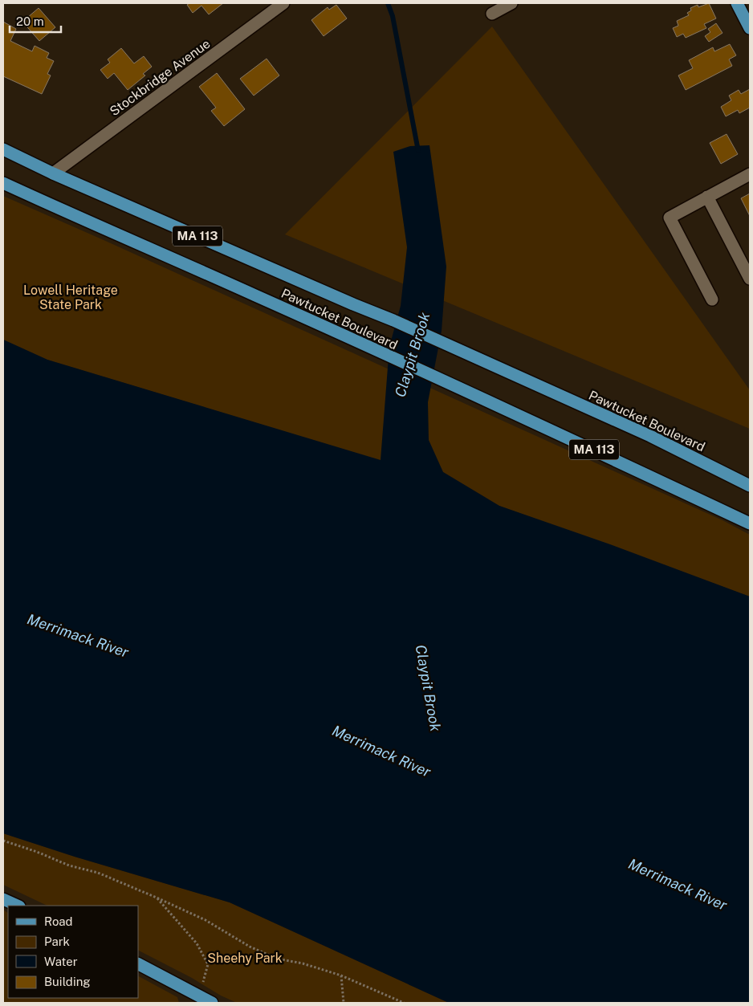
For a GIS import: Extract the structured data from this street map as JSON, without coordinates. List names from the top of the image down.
{
  "streets": {
    "main road": ["MA 113", "Pawtucket Boulevard"],
    "street": ["Stockbridge Avenue"]
  },
  "crossings": [
    ["Stockbridge Avenue", "Pawtucket Boulevard"]
  ],
  "water": ["Claypit Brook", "Merrimack River"],
  "parks": ["Lowell Heritage State Park", "Sheehy Park"],
  "legend": [
    "Road",
    "Park",
    "Water",
    "Building"
  ],
  "scale_bar": "20 m"
}
